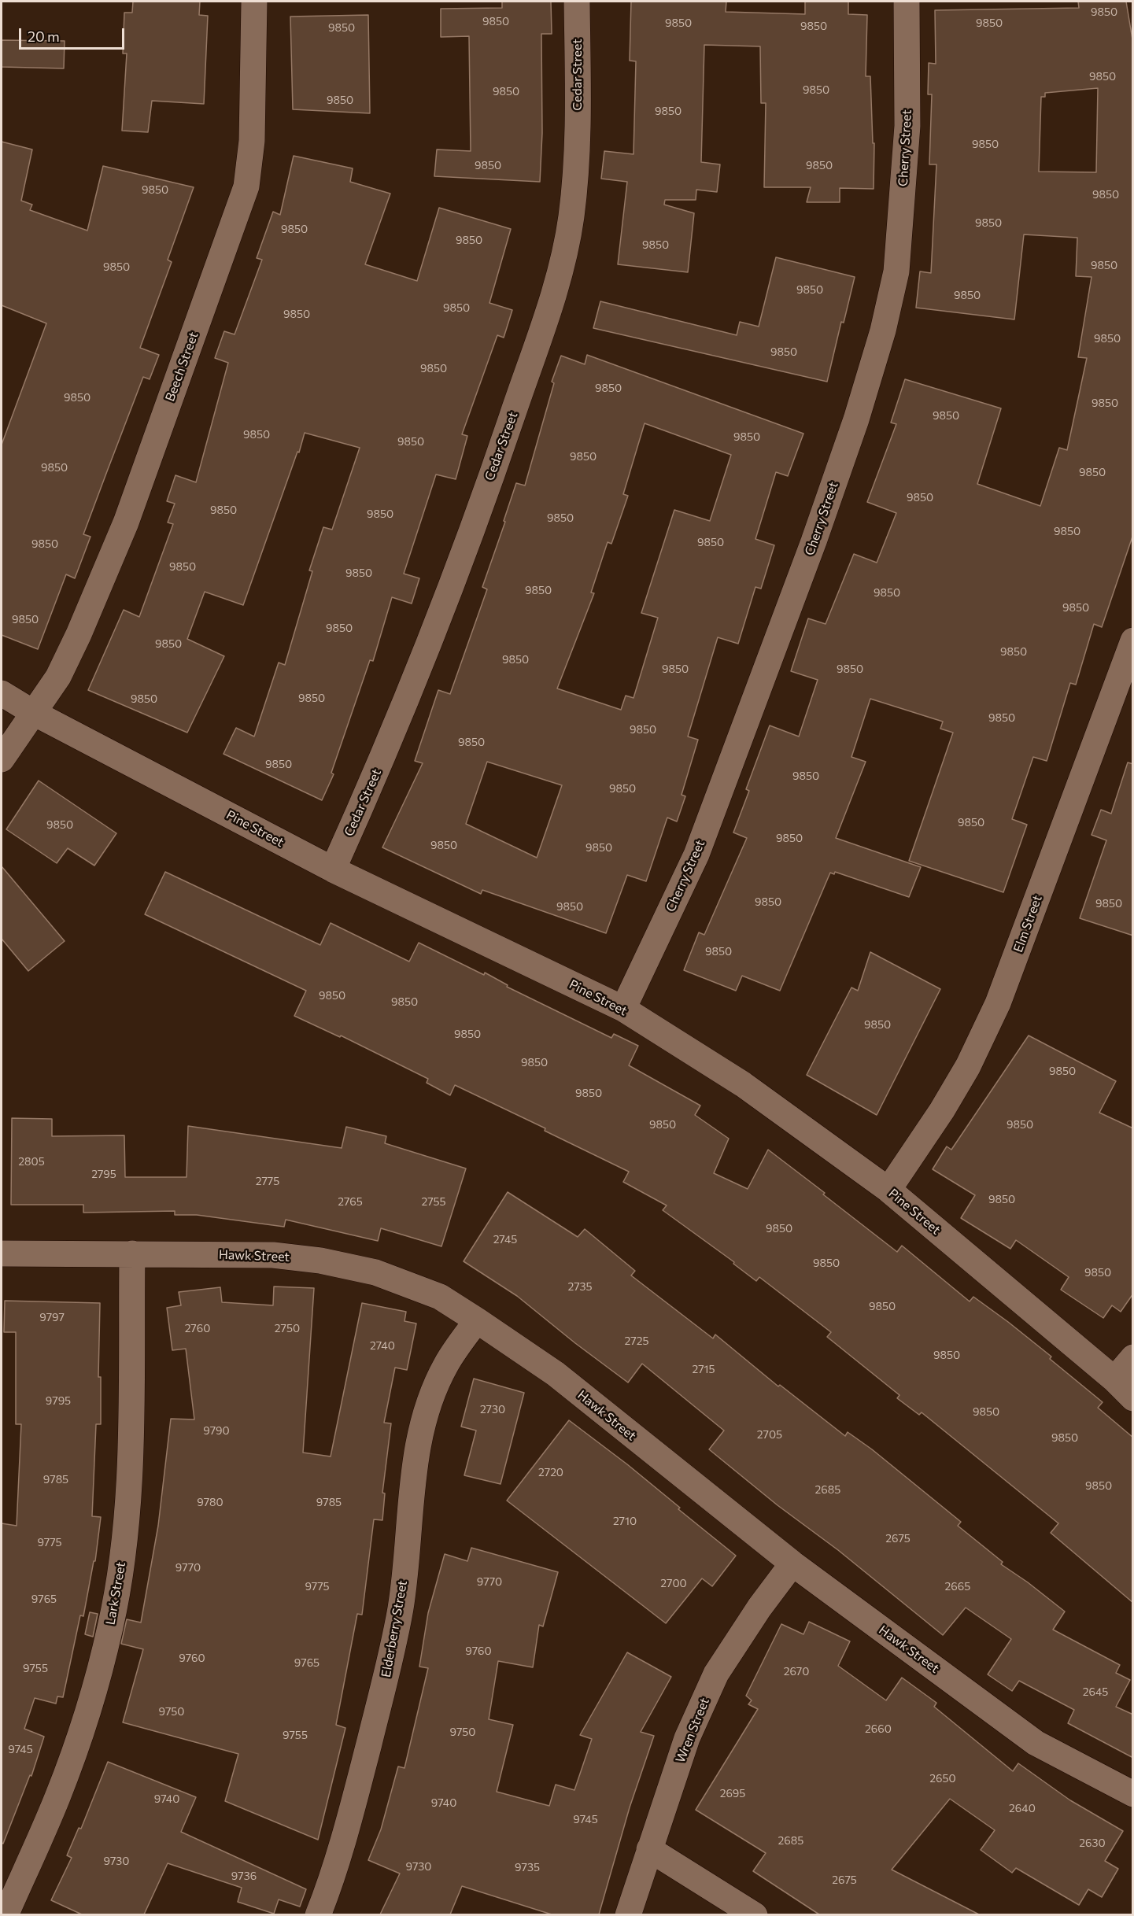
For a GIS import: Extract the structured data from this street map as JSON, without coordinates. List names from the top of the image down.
{
  "streets": {
    "street": [
      "Cedar Street",
      "Cherry Street",
      "Beech Street",
      "Pine Street",
      "Elm Street",
      "Hawk Street",
      "Lark Street",
      "Elderberry Street",
      "Wren Street"
    ]
  },
  "crossings": [
    ["Cedar Street", "Pine Street"],
    ["Cherry Street", "Pine Street"],
    ["Beech Street", "Pine Street"],
    ["Pine Street", "Elm Street"],
    ["Hawk Street", "Lark Street"],
    ["Hawk Street", "Elderberry Street"],
    ["Hawk Street", "Wren Street"]
  ],
  "house_numbers": [
    "9850",
    "9850",
    "9850",
    "9850",
    "9850",
    "9850",
    "9850",
    "9850",
    "9850",
    "9850",
    "9850",
    "9850",
    "9850",
    "9850",
    "9850",
    "9850",
    "9850",
    "9850",
    "9850",
    "9850",
    "9850",
    "9850",
    "9850",
    "9850",
    "9850",
    "9850",
    "9850",
    "9850",
    "9850",
    "9850",
    "9850",
    "9850",
    "9850",
    "9850",
    "9850",
    "9850",
    "9850",
    "9850",
    "9850",
    "9850",
    "9850",
    "9850",
    "9850",
    "9850",
    "9850",
    "9850",
    "9850",
    "9850",
    "9850",
    "9850",
    "9850",
    "9850",
    "9850",
    "9850",
    "9850",
    "9850",
    "9850",
    "9850",
    "9850",
    "9850",
    "9850",
    "9850",
    "9850",
    "9850",
    "9850",
    "9850",
    "9850",
    "9850",
    "9850",
    "9850",
    "9850",
    "9850",
    "9850",
    "9850",
    "9850",
    "9850",
    "9850",
    "9850",
    "9850",
    "9850",
    "9850",
    "9850",
    "9850",
    "9850",
    "2805",
    "2795",
    "2775",
    "9850",
    "2765",
    "2755",
    "9850",
    "2745",
    "9850",
    "9850",
    "2735",
    "9850",
    "9797",
    "2760",
    "2750",
    "2725",
    "2740",
    "9850",
    "2715",
    "9795",
    "2730",
    "9850",
    "9790",
    "2705",
    "9850",
    "2720",
    "9785",
    "9850",
    "2685",
    "9780",
    "9785",
    "2710",
    "2675",
    "9775",
    "9770",
    "9770",
    "2700",
    "9775",
    "2665",
    "9765",
    "9760",
    "9760",
    "9765",
    "9755",
    "2670",
    "2645",
    "9750",
    "2660",
    "9750",
    "9755",
    "9745",
    "2650",
    "2695",
    "9740",
    "9740",
    "2640",
    "9745",
    "2685",
    "2630",
    "9730",
    "9730",
    "9735",
    "9736",
    "2675"
  ],
  "scale_bar": "20 m"
}
